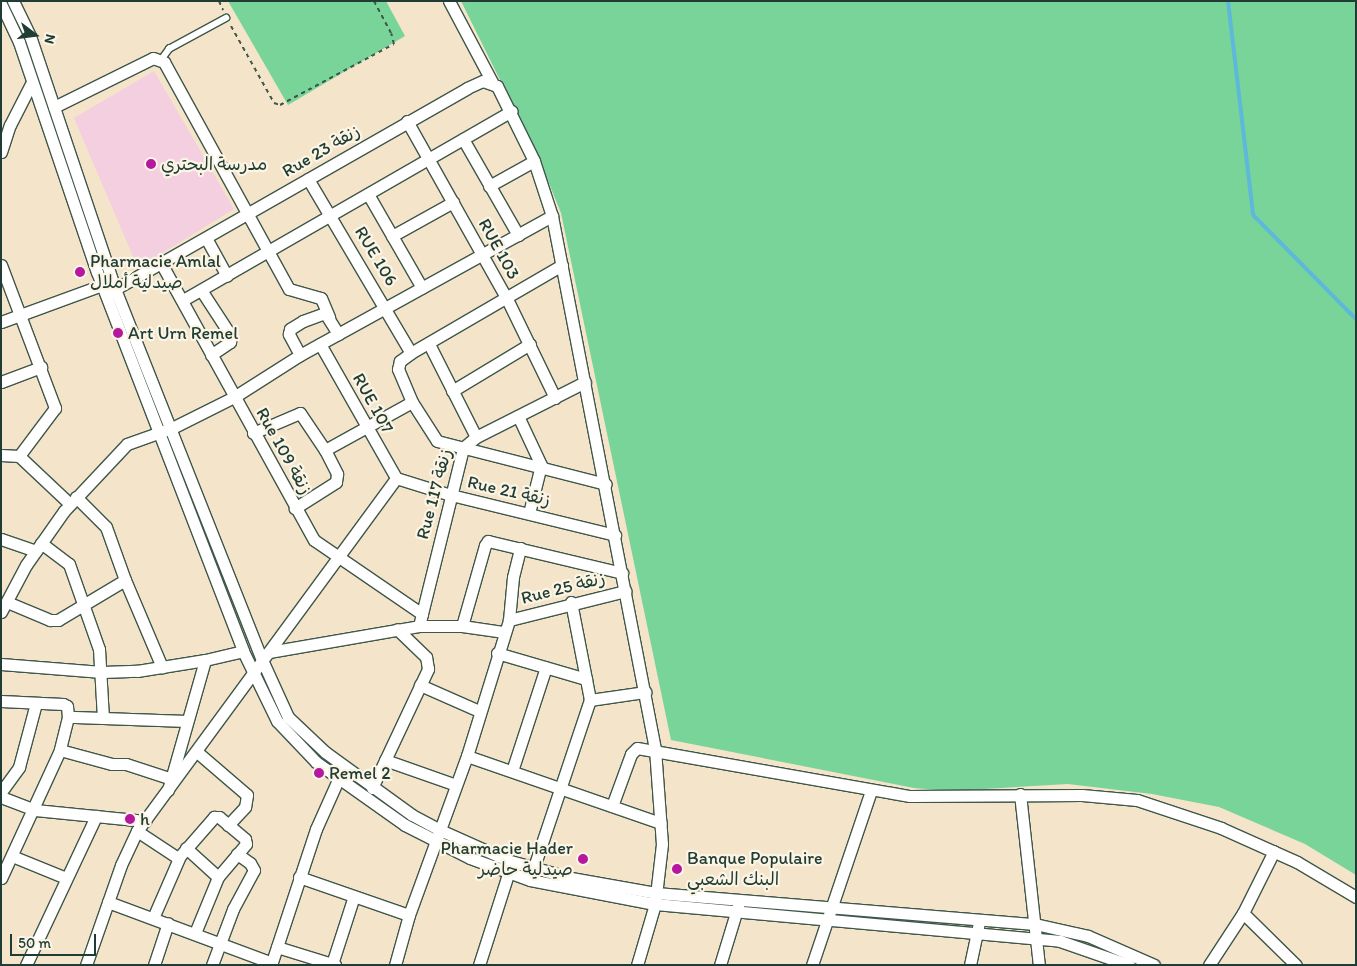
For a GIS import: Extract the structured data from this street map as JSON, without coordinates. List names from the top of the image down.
{
  "streets": {
    "street": [
      "Rue 23 زنقة",
      "RUE 103",
      "RUE 106",
      "RUE 107",
      "Rue 109 زنقة",
      "Rue 21 زنقة",
      "Rue 117 زنقة",
      "Rue 25 زنقة"
    ]
  },
  "crossings": [
    ["Rue 23 زنقة", "RUE 103"],
    ["Rue 23 زنقة", "RUE 106"],
    ["Rue 23 زنقة", "Rue 109 زنقة"],
    ["RUE 103", "Rue 117 زنقة"],
    ["RUE 107", "Rue 21 زنقة"],
    ["Rue 109 زنقة", "Rue 117 زنقة"],
    ["Rue 21 زنقة", "Rue 117 زنقة"]
  ],
  "places": [
    "مدرسة البحتري",
    "Pharmacie Amlal صيدلية أملال",
    "Art Urn Remel",
    "Remel 2",
    "h",
    "Pharmacie Hader صيدلية حاضر",
    "Banque Populaire البنك الشعبي"
  ],
  "scale_bar": "50 m",
  "north": "right"
}
